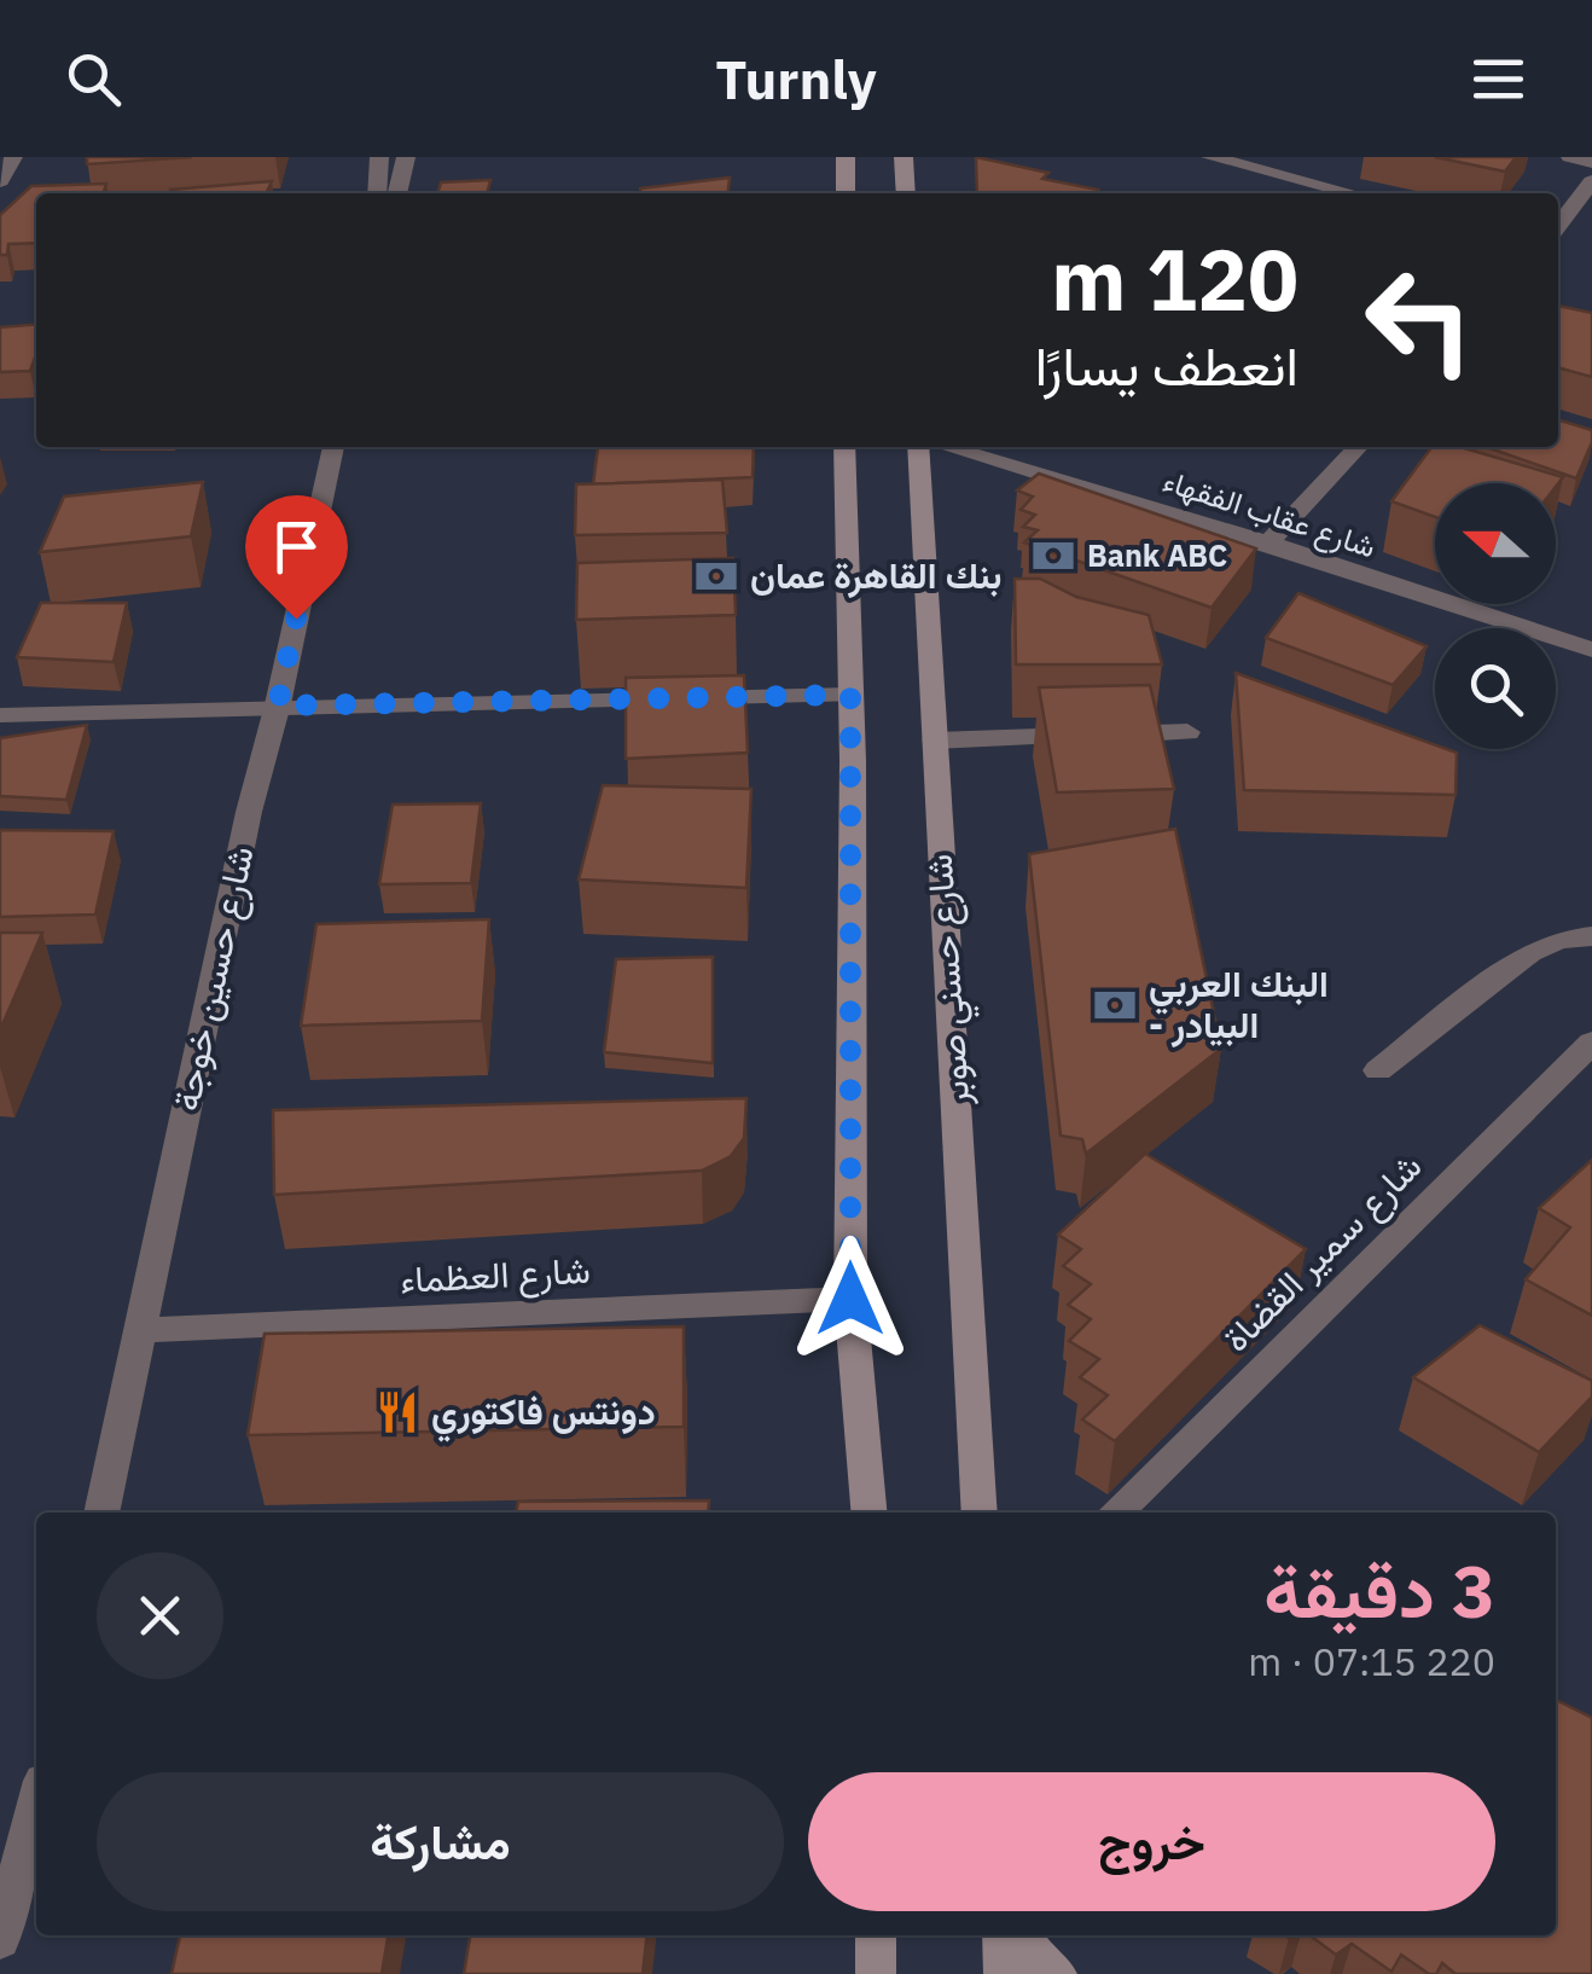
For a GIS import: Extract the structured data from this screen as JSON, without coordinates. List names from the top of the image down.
{
  "streets": {
    "main road": ["شارع حسني صوبر"],
    "street": [
      "شارع عقاب الفقهاء",
      "شارع حسين خوجة",
      "شارع سمير القضاة",
      "شارع العظماء"
    ]
  },
  "crossings": [
    ["شارع حسين خوجة", "شارع العظماء"]
  ],
  "places": {
    "bank": ["Bank ABC", "بنك القاهرة عمان", "البنك العربي - البيادر"],
    "restaurant": ["دونتس فاكتوري"]
  },
  "north": "left",
  "page": {
    "header": "Turnly",
    "turn": ["120 m", "انعطف يسارًا"],
    "heading": ["3 دقيقة", "220 m · 07:15"],
    "buttons": ["خروج", "مشاركة"]
  }
}
